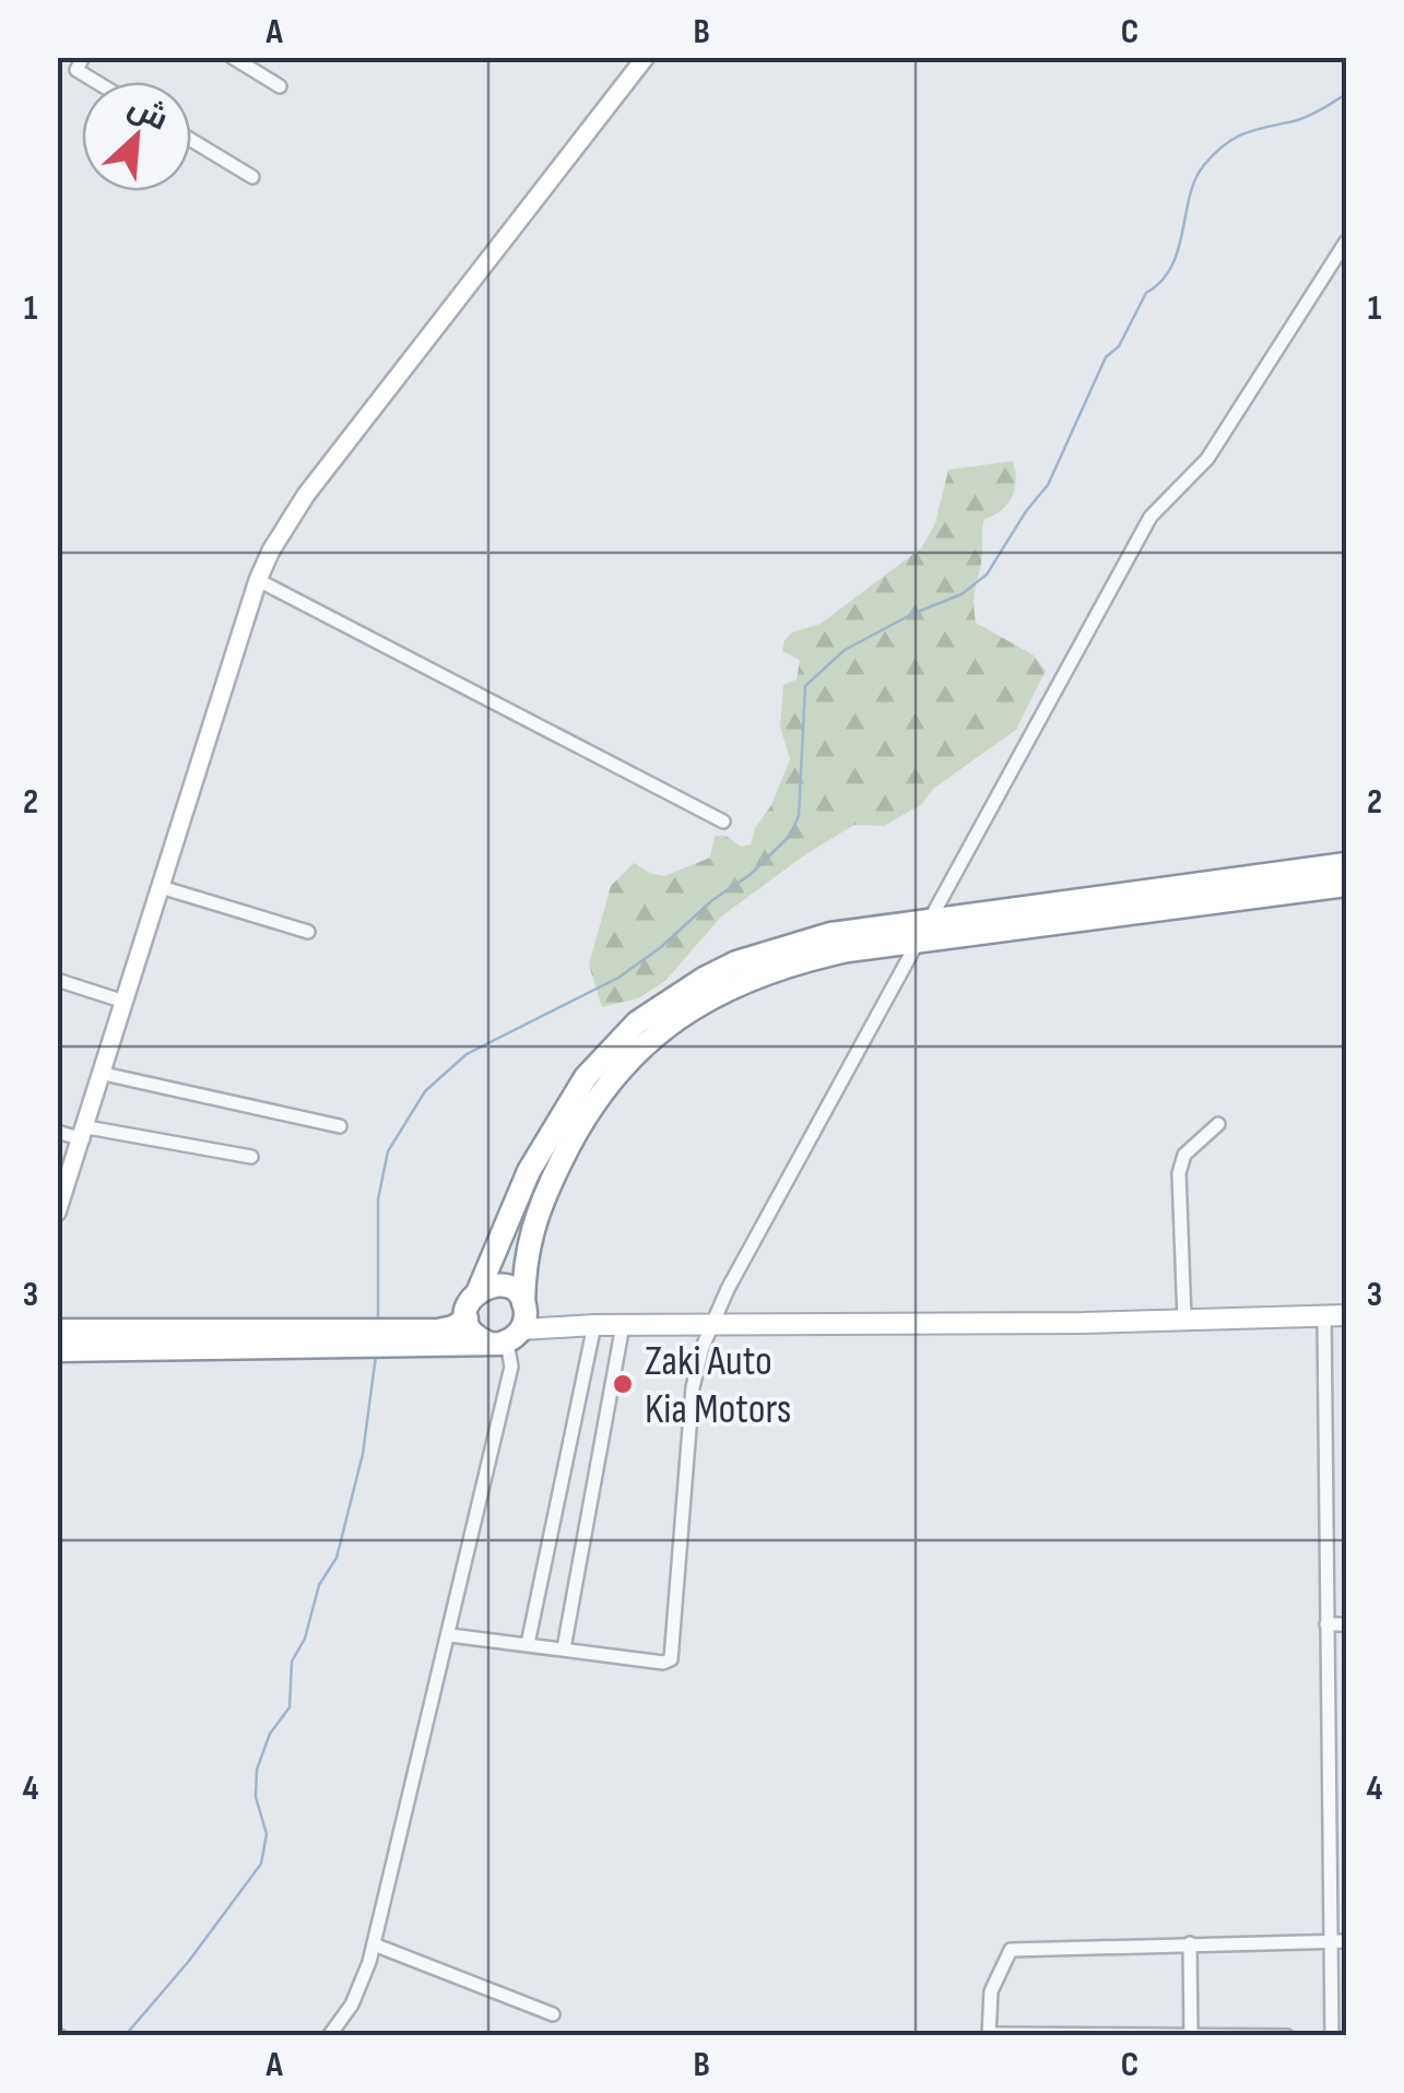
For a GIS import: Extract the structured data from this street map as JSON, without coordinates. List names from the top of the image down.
{
  "places": ["Zaki Auto Kia Motors"],
  "north": "top right",
  "grid": {
    "columns": ["A", "B", "C"],
    "rows": [
      "1",
      "2",
      "3",
      "4"
    ]
  }
}
